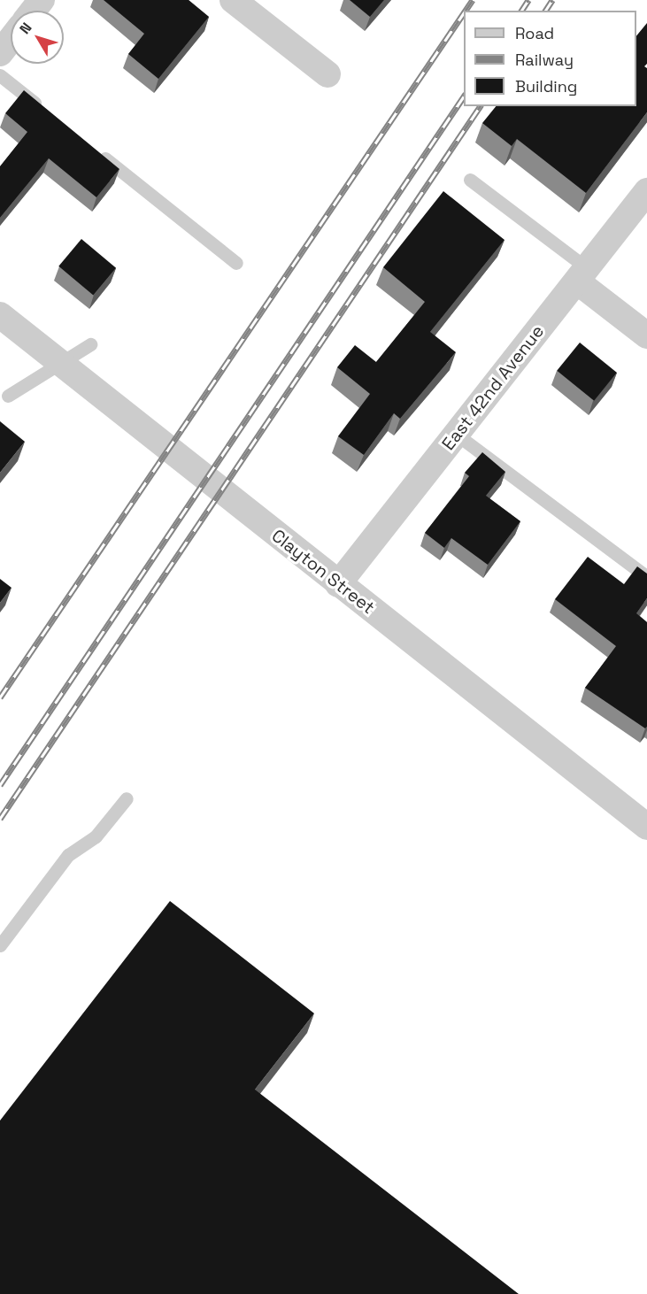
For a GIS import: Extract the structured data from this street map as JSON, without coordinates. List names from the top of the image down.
{
  "streets": {
    "street": ["East 42nd Avenue", "Clayton Street"]
  },
  "crossings": [
    ["East 42nd Avenue", "Clayton Street"]
  ],
  "legend": ["Road", "Railway", "Building"],
  "north": "top left"
}
